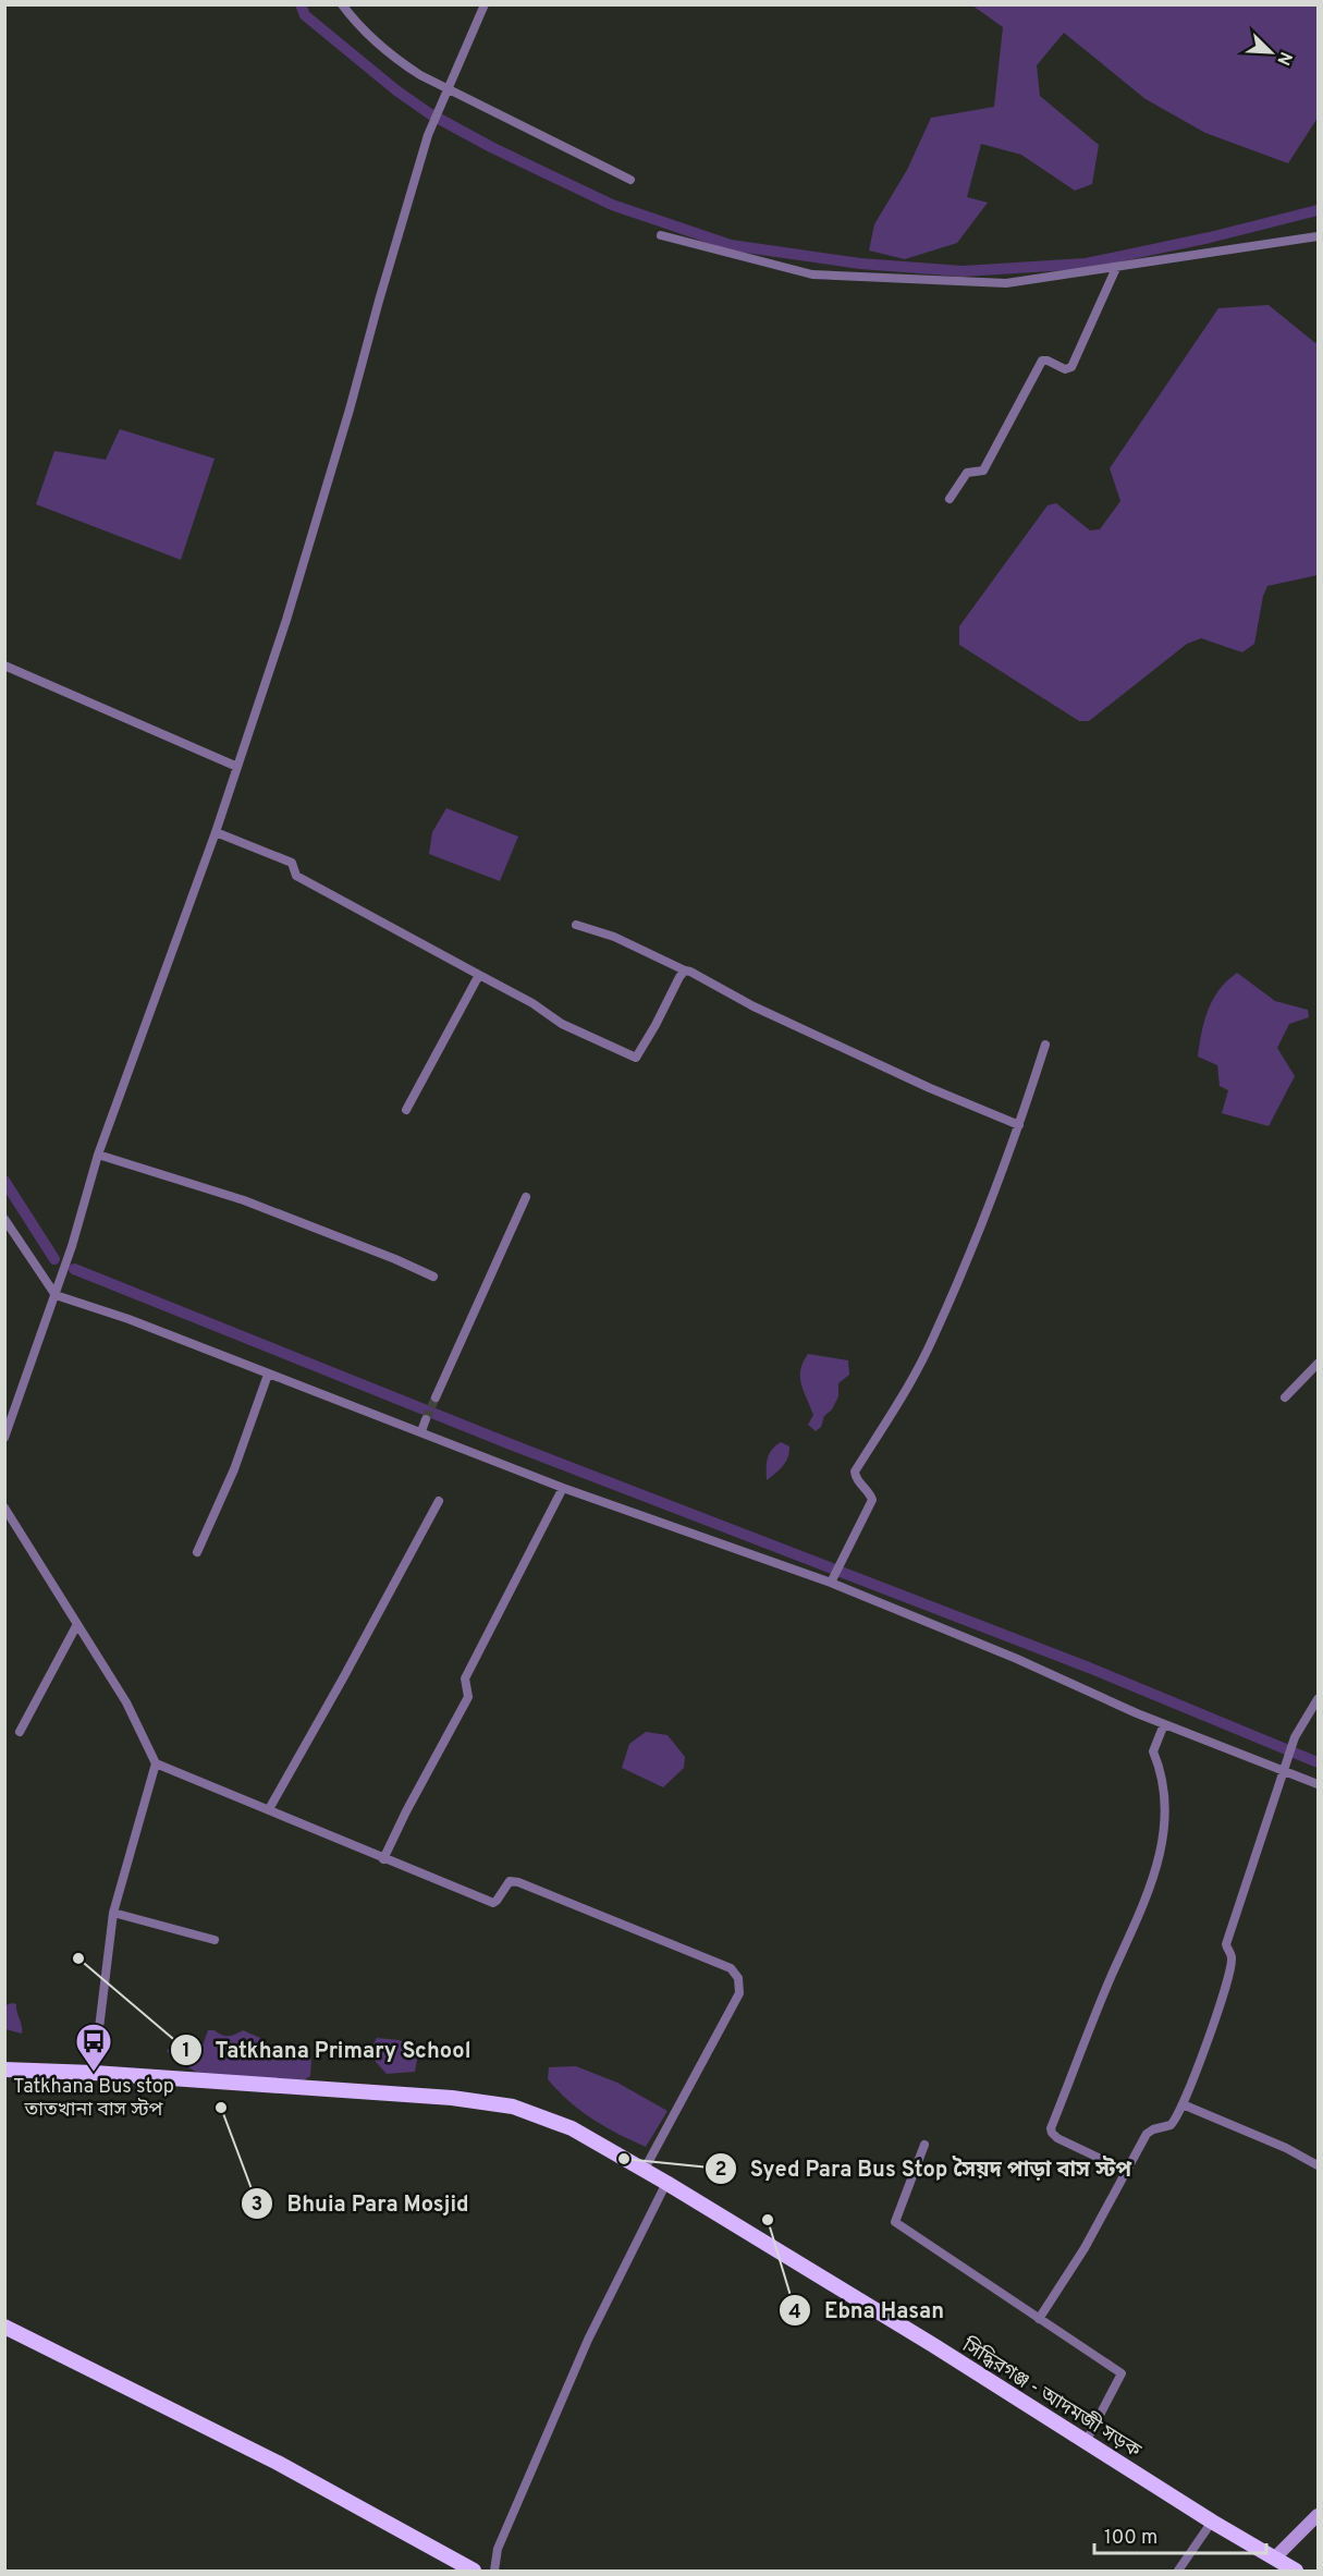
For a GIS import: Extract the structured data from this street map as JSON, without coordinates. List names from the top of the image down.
{
  "streets": {
    "main road": ["সিদ্ধিরগঞ্জ - আদমজী সড়ক"]
  },
  "places": {
    "other": [
      "Tatkhana Primary School",
      "Bhuia Para Mosjid",
      "Syed Para Bus Stop সৈয়দ পাড়া বাস স্টপ",
      "Ebna Hasan"
    ],
    "bus stop": ["Tatkhana Bus stop তাতখানা বাস স্টপ"]
  },
  "scale_bar": "100 m",
  "north": "bottom right"
}
